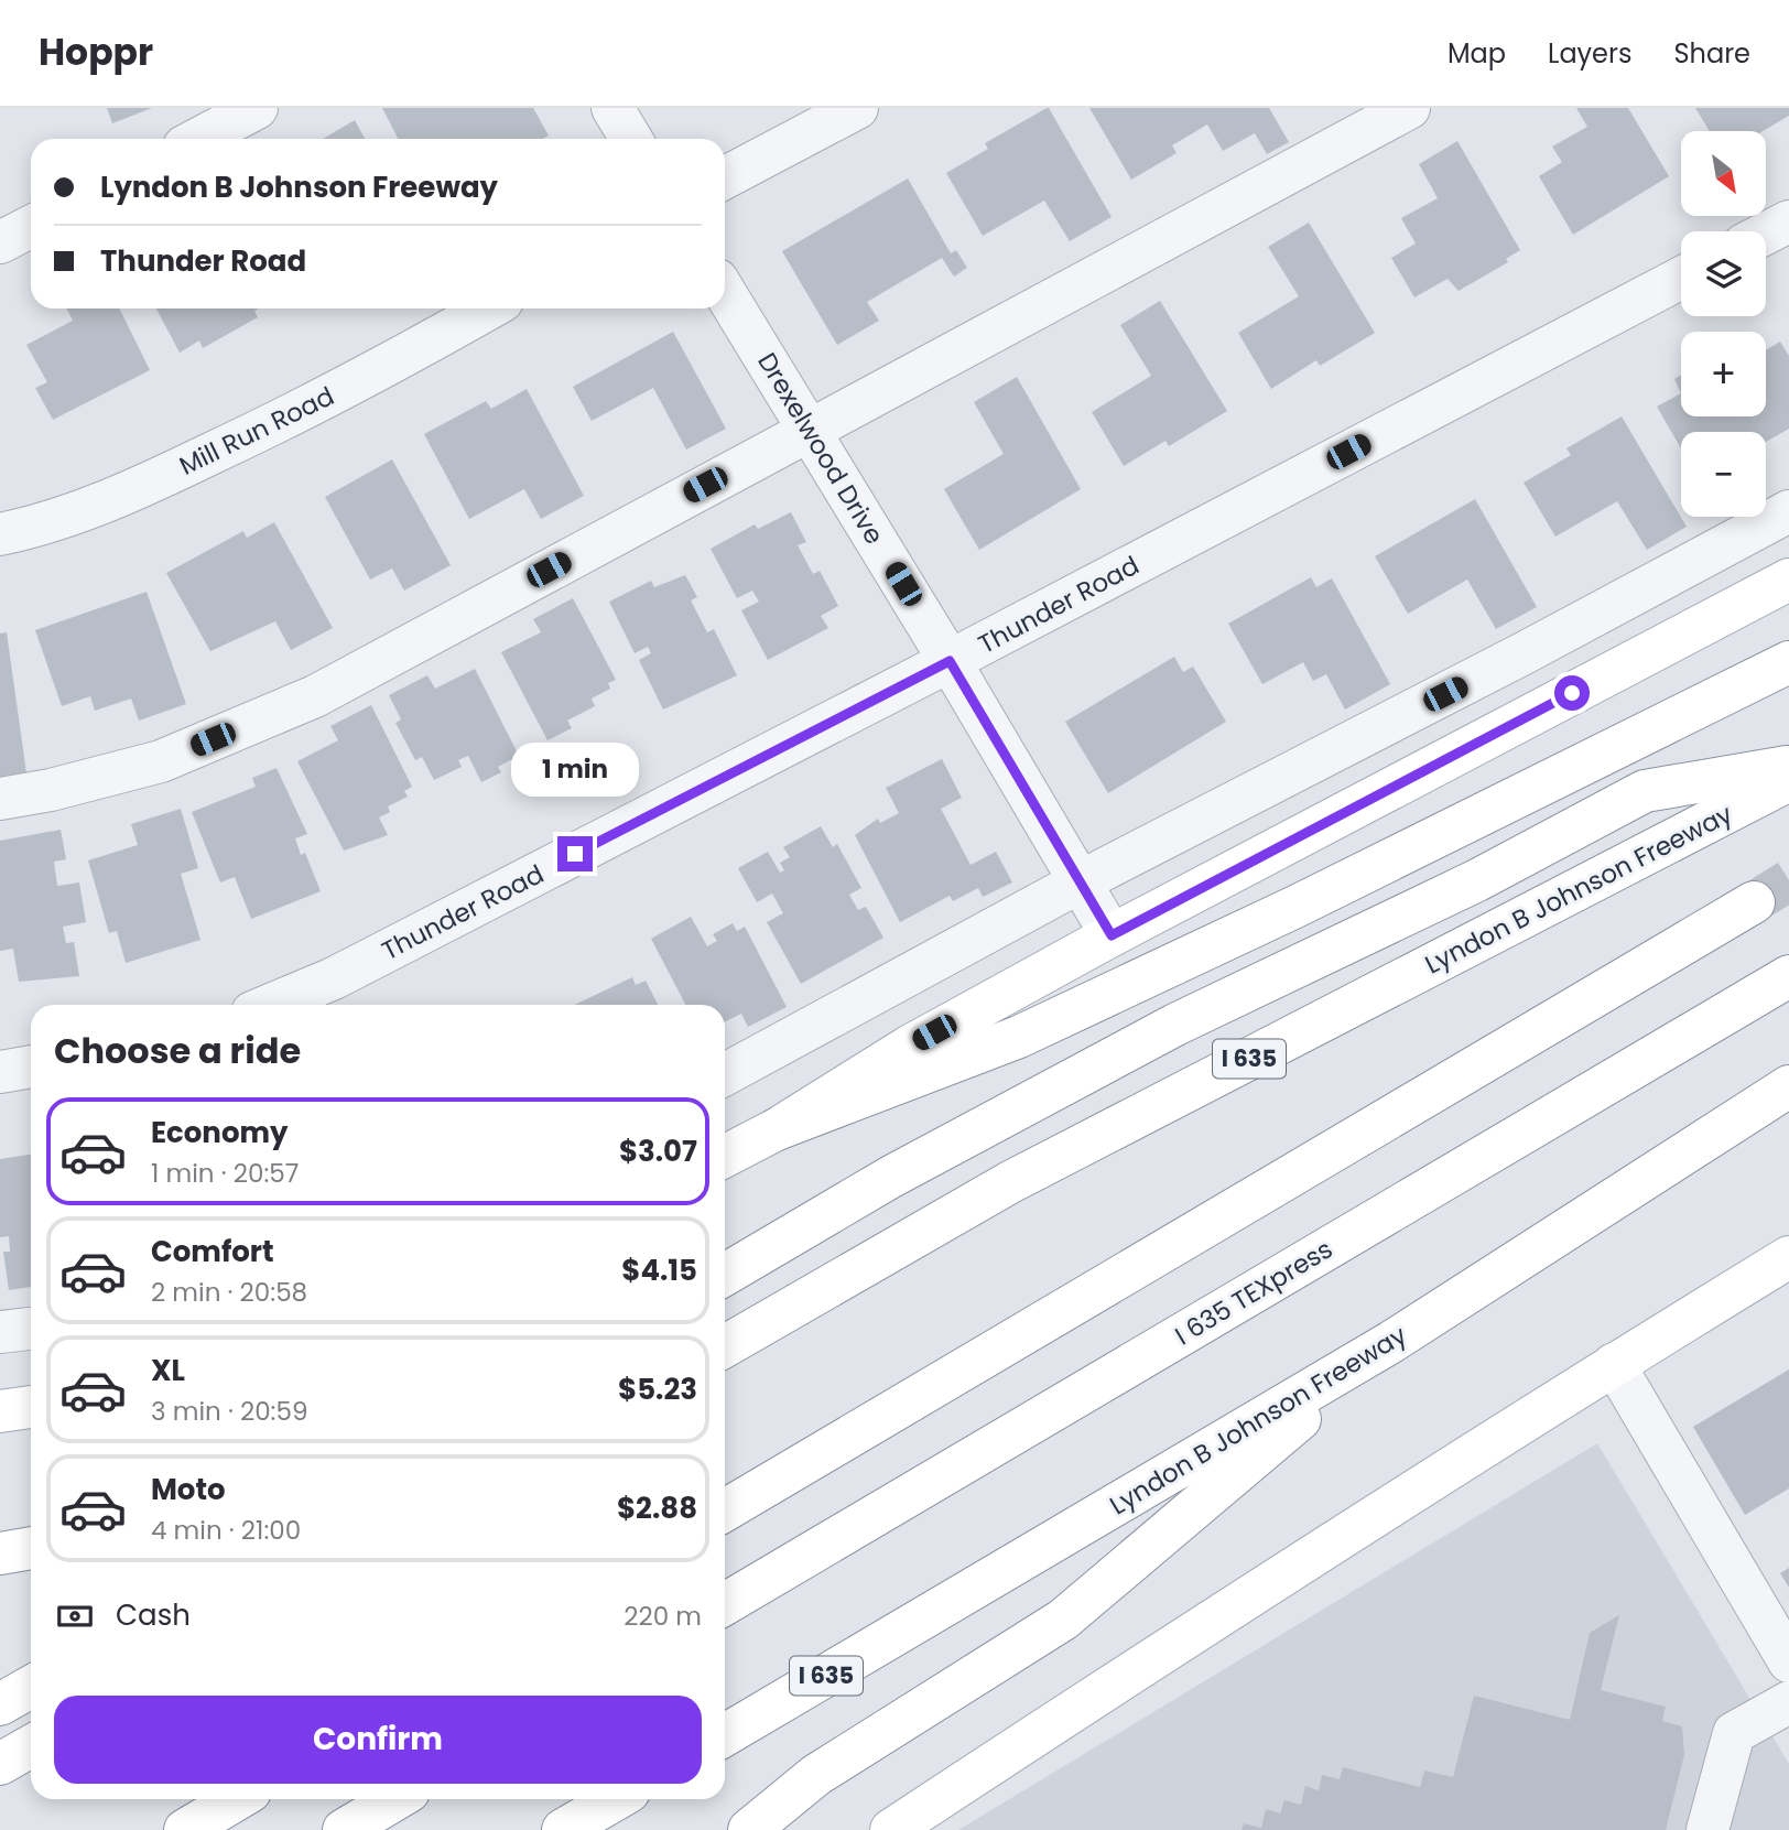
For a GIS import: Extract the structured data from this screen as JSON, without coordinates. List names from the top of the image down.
{
  "streets": {
    "main road": ["Lyndon B Johnson Freeway", "I 635", "I 635 TEXpress"],
    "street": ["Mill Run Road", "Drexelwood Drive", "Thunder Road"]
  },
  "crossings": [
    ["Drexelwood Drive", "Thunder Road"]
  ],
  "north": "bottom right",
  "page": {
    "header": "Hoppr",
    "nav": ["Map", "Layers", "Share"],
    "map_buttons": ["+", "−"],
    "banner": ["Lyndon B Johnson Freeway", "Thunder Road"],
    "bubble": "1 min",
    "heading": "Choose a ride",
    "list": [
      {
        "name": "Economy",
        "note": "1 min · 20:57",
        "value": "$3.07"
      },
      {
        "name": "Comfort",
        "note": "2 min · 20:58",
        "value": "$4.15"
      },
      {
        "name": "XL",
        "note": "3 min · 20:59",
        "value": "$5.23"
      },
      {
        "name": "Moto",
        "note": "4 min · 21:00",
        "value": "$2.88"
      }
    ],
    "pay": ["Cash", "220 m"],
    "buttons": "Confirm"
  }
}
